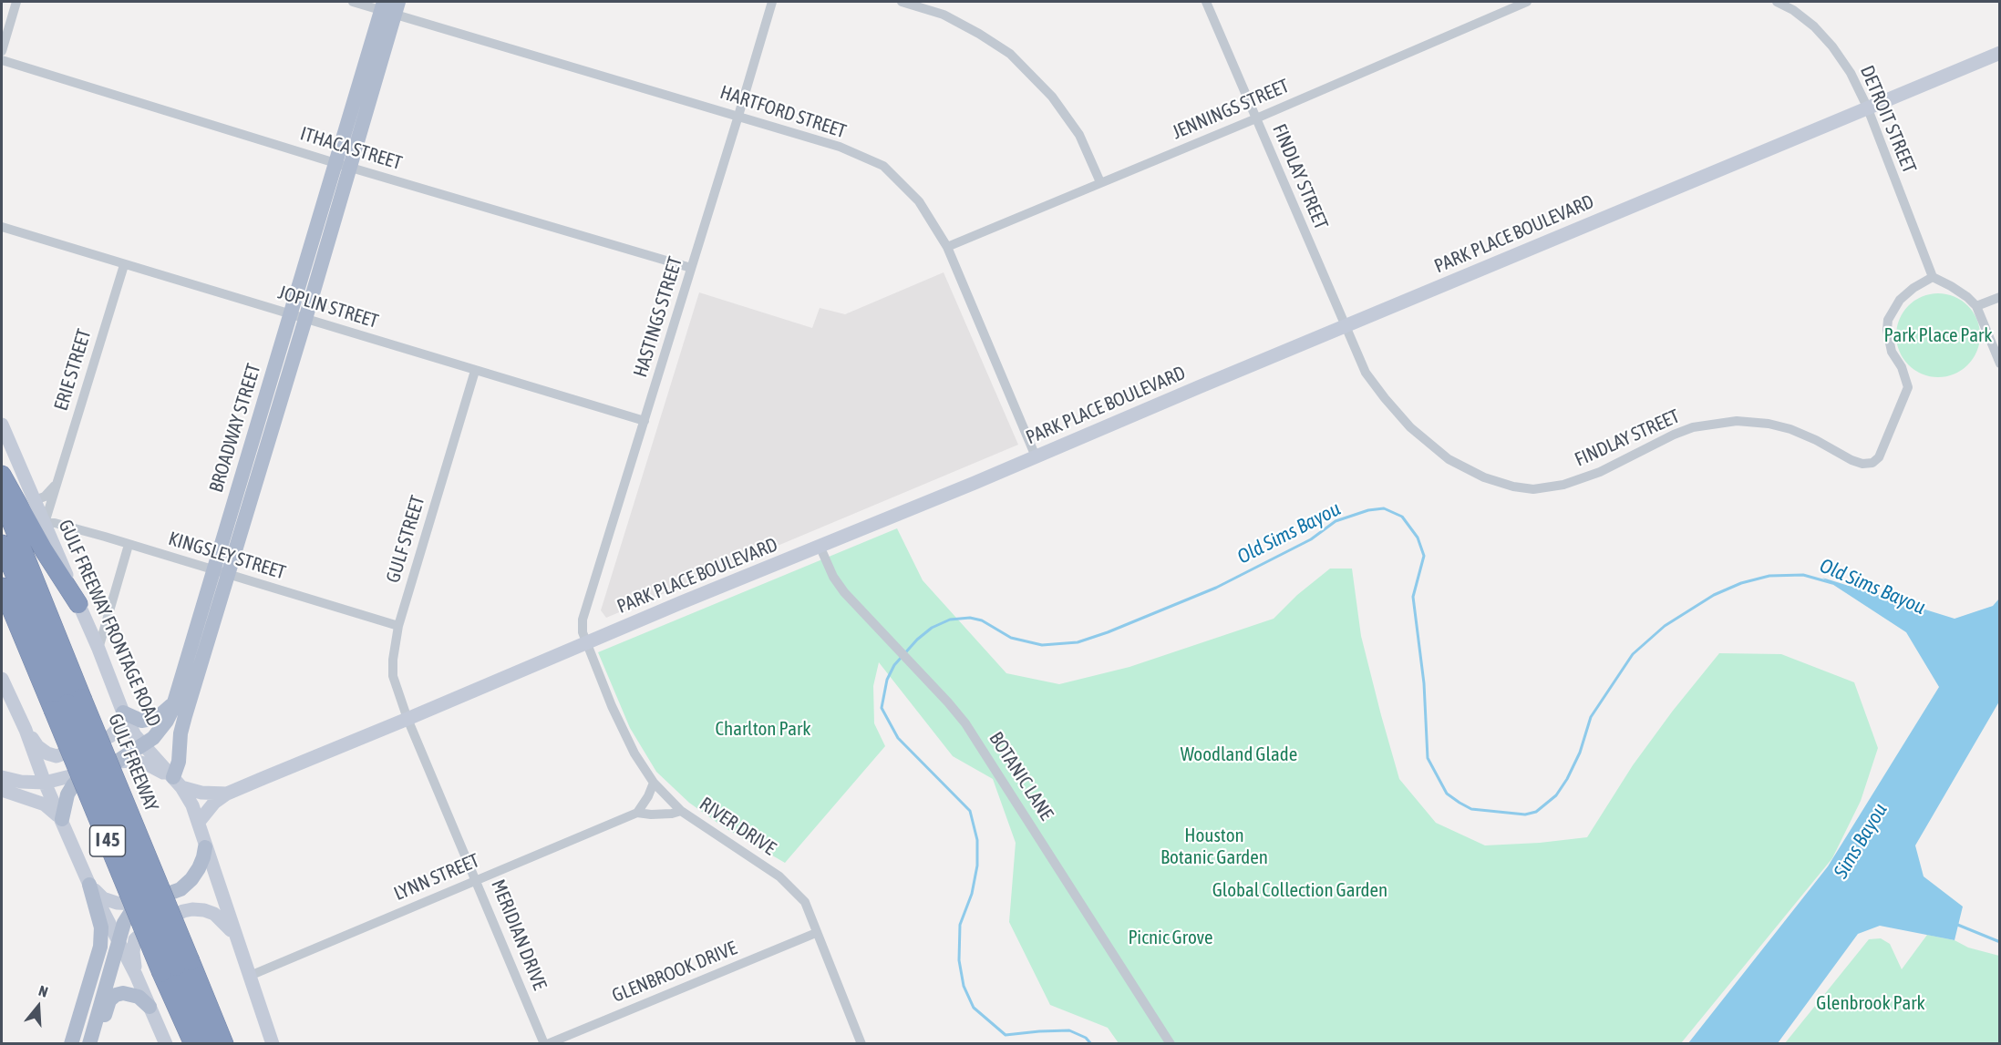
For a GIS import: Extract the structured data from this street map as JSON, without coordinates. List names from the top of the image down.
{
  "streets": {
    "highway": ["GULF FREEWAY", "I 45"],
    "main road": ["BROADWAY STREET"],
    "street": [
      "JENNINGS STREET",
      "HARTFORD STREET",
      "DETROIT STREET",
      "ITHACA STREET",
      "FINDLAY STREET",
      "PARK PLACE BOULEVARD",
      "JOPLIN STREET",
      "HASTINGS STREET",
      "ERIE STREET",
      "GULF STREET",
      "KINGSLEY STREET",
      "GULF FREEWAY FRONTAGE ROAD",
      "BOTANIC LANE",
      "RIVER DRIVE",
      "LYNN STREET",
      "MERIDIAN DRIVE",
      "GLENBROOK DRIVE"
    ]
  },
  "crossings": [
    ["JENNINGS STREET", "HARTFORD STREET"],
    ["JENNINGS STREET", "FINDLAY STREET"],
    ["HARTFORD STREET", "PARK PLACE BOULEVARD"],
    ["HARTFORD STREET", "HASTINGS STREET"],
    ["HARTFORD STREET", "BROADWAY STREET"],
    ["DETROIT STREET", "FINDLAY STREET"],
    ["DETROIT STREET", "PARK PLACE BOULEVARD"],
    ["ITHACA STREET", "HASTINGS STREET"],
    ["ITHACA STREET", "BROADWAY STREET"],
    ["FINDLAY STREET", "PARK PLACE BOULEVARD"],
    ["PARK PLACE BOULEVARD", "HASTINGS STREET"],
    ["PARK PLACE BOULEVARD", "BROADWAY STREET"],
    ["PARK PLACE BOULEVARD", "GULF STREET"],
    ["PARK PLACE BOULEVARD", "GULF FREEWAY FRONTAGE ROAD"],
    ["PARK PLACE BOULEVARD", "BOTANIC LANE"],
    ["PARK PLACE BOULEVARD", "RIVER DRIVE"],
    ["PARK PLACE BOULEVARD", "MERIDIAN DRIVE"],
    ["JOPLIN STREET", "HASTINGS STREET"],
    ["JOPLIN STREET", "ERIE STREET"],
    ["JOPLIN STREET", "BROADWAY STREET"],
    ["JOPLIN STREET", "GULF STREET"],
    ["HASTINGS STREET", "RIVER DRIVE"],
    ["ERIE STREET", "KINGSLEY STREET"],
    ["ERIE STREET", "GULF FREEWAY FRONTAGE ROAD"],
    ["BROADWAY STREET", "KINGSLEY STREET"],
    ["BROADWAY STREET", "GULF FREEWAY FRONTAGE ROAD"],
    ["GULF STREET", "KINGSLEY STREET"],
    ["GULF STREET", "MERIDIAN DRIVE"],
    ["KINGSLEY STREET", "GULF FREEWAY FRONTAGE ROAD"],
    ["GULF FREEWAY FRONTAGE ROAD", "LYNN STREET"],
    ["RIVER DRIVE", "LYNN STREET"],
    ["RIVER DRIVE", "GLENBROOK DRIVE"],
    ["LYNN STREET", "MERIDIAN DRIVE"],
    ["MERIDIAN DRIVE", "GLENBROOK DRIVE"]
  ],
  "water": ["Old Sims Bayou", "Sims Bayou"],
  "parks": [
    "Park Place Park",
    "Charlton Park",
    "Woodland Glade",
    "Houston Botanic Garden",
    "Global Collection Garden",
    "Picnic Grove",
    "Glenbrook Park"
  ],
  "north": "top"
}
